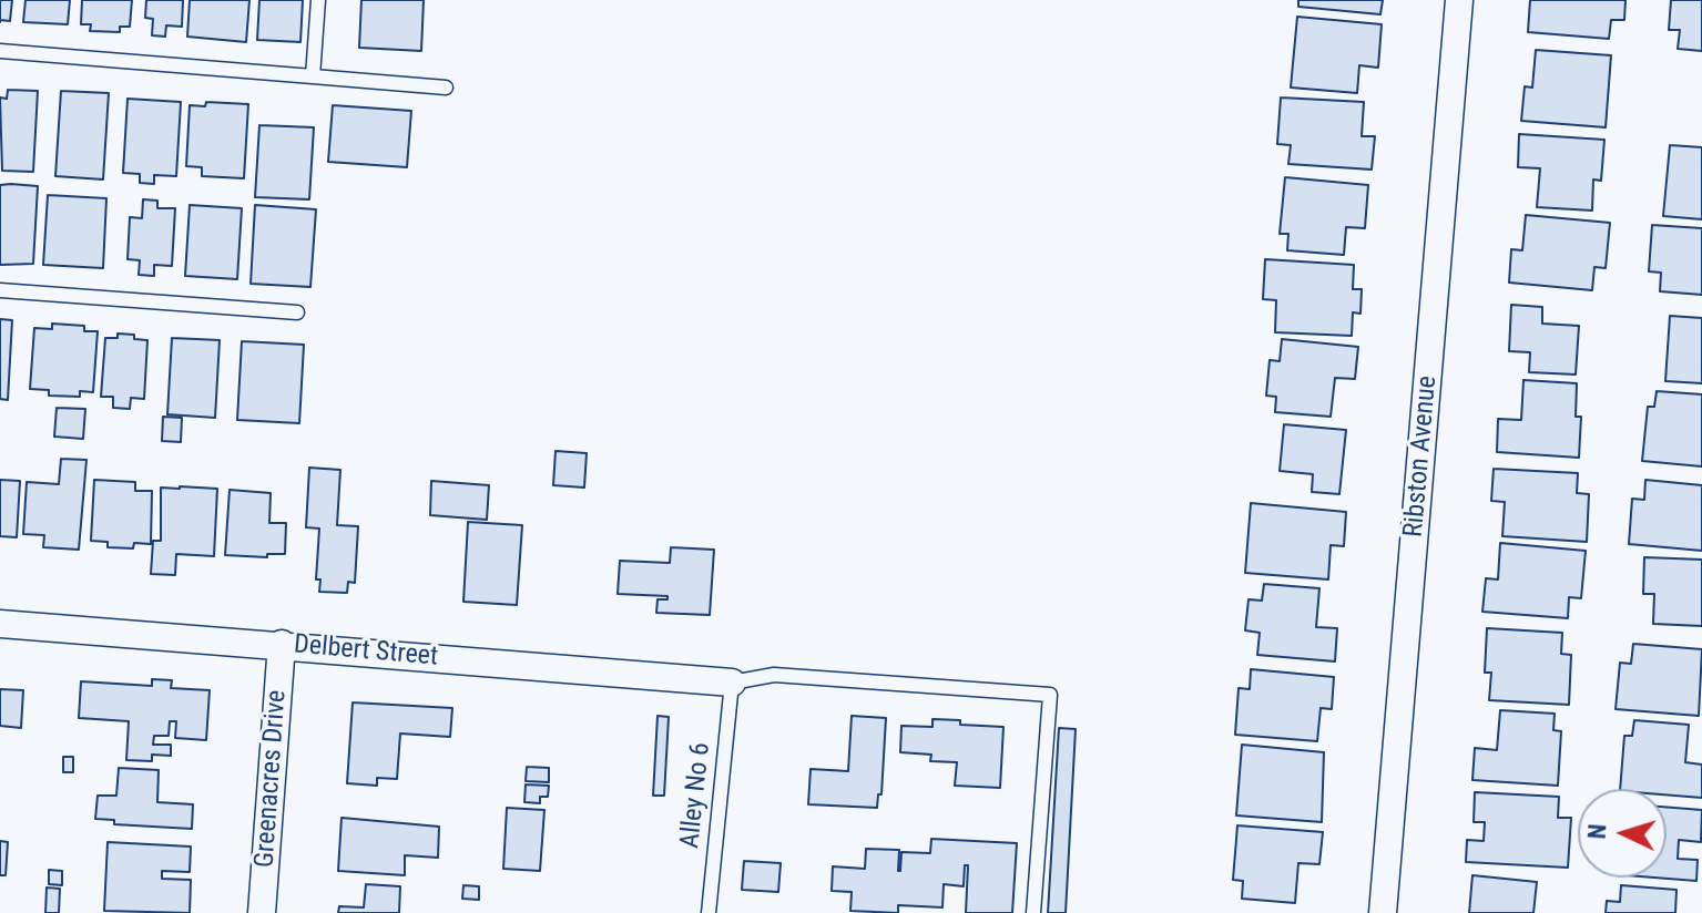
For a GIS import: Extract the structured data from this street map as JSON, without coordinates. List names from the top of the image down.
{
  "streets": {
    "street": ["Ribston Avenue", "Delbert Street", "Greenacres Drive"],
    "lane": ["Alley No 6"]
  },
  "crossings": [
    ["Delbert Street", "Greenacres Drive"],
    ["Delbert Street", "Alley No 6"]
  ],
  "north": "left"
}
